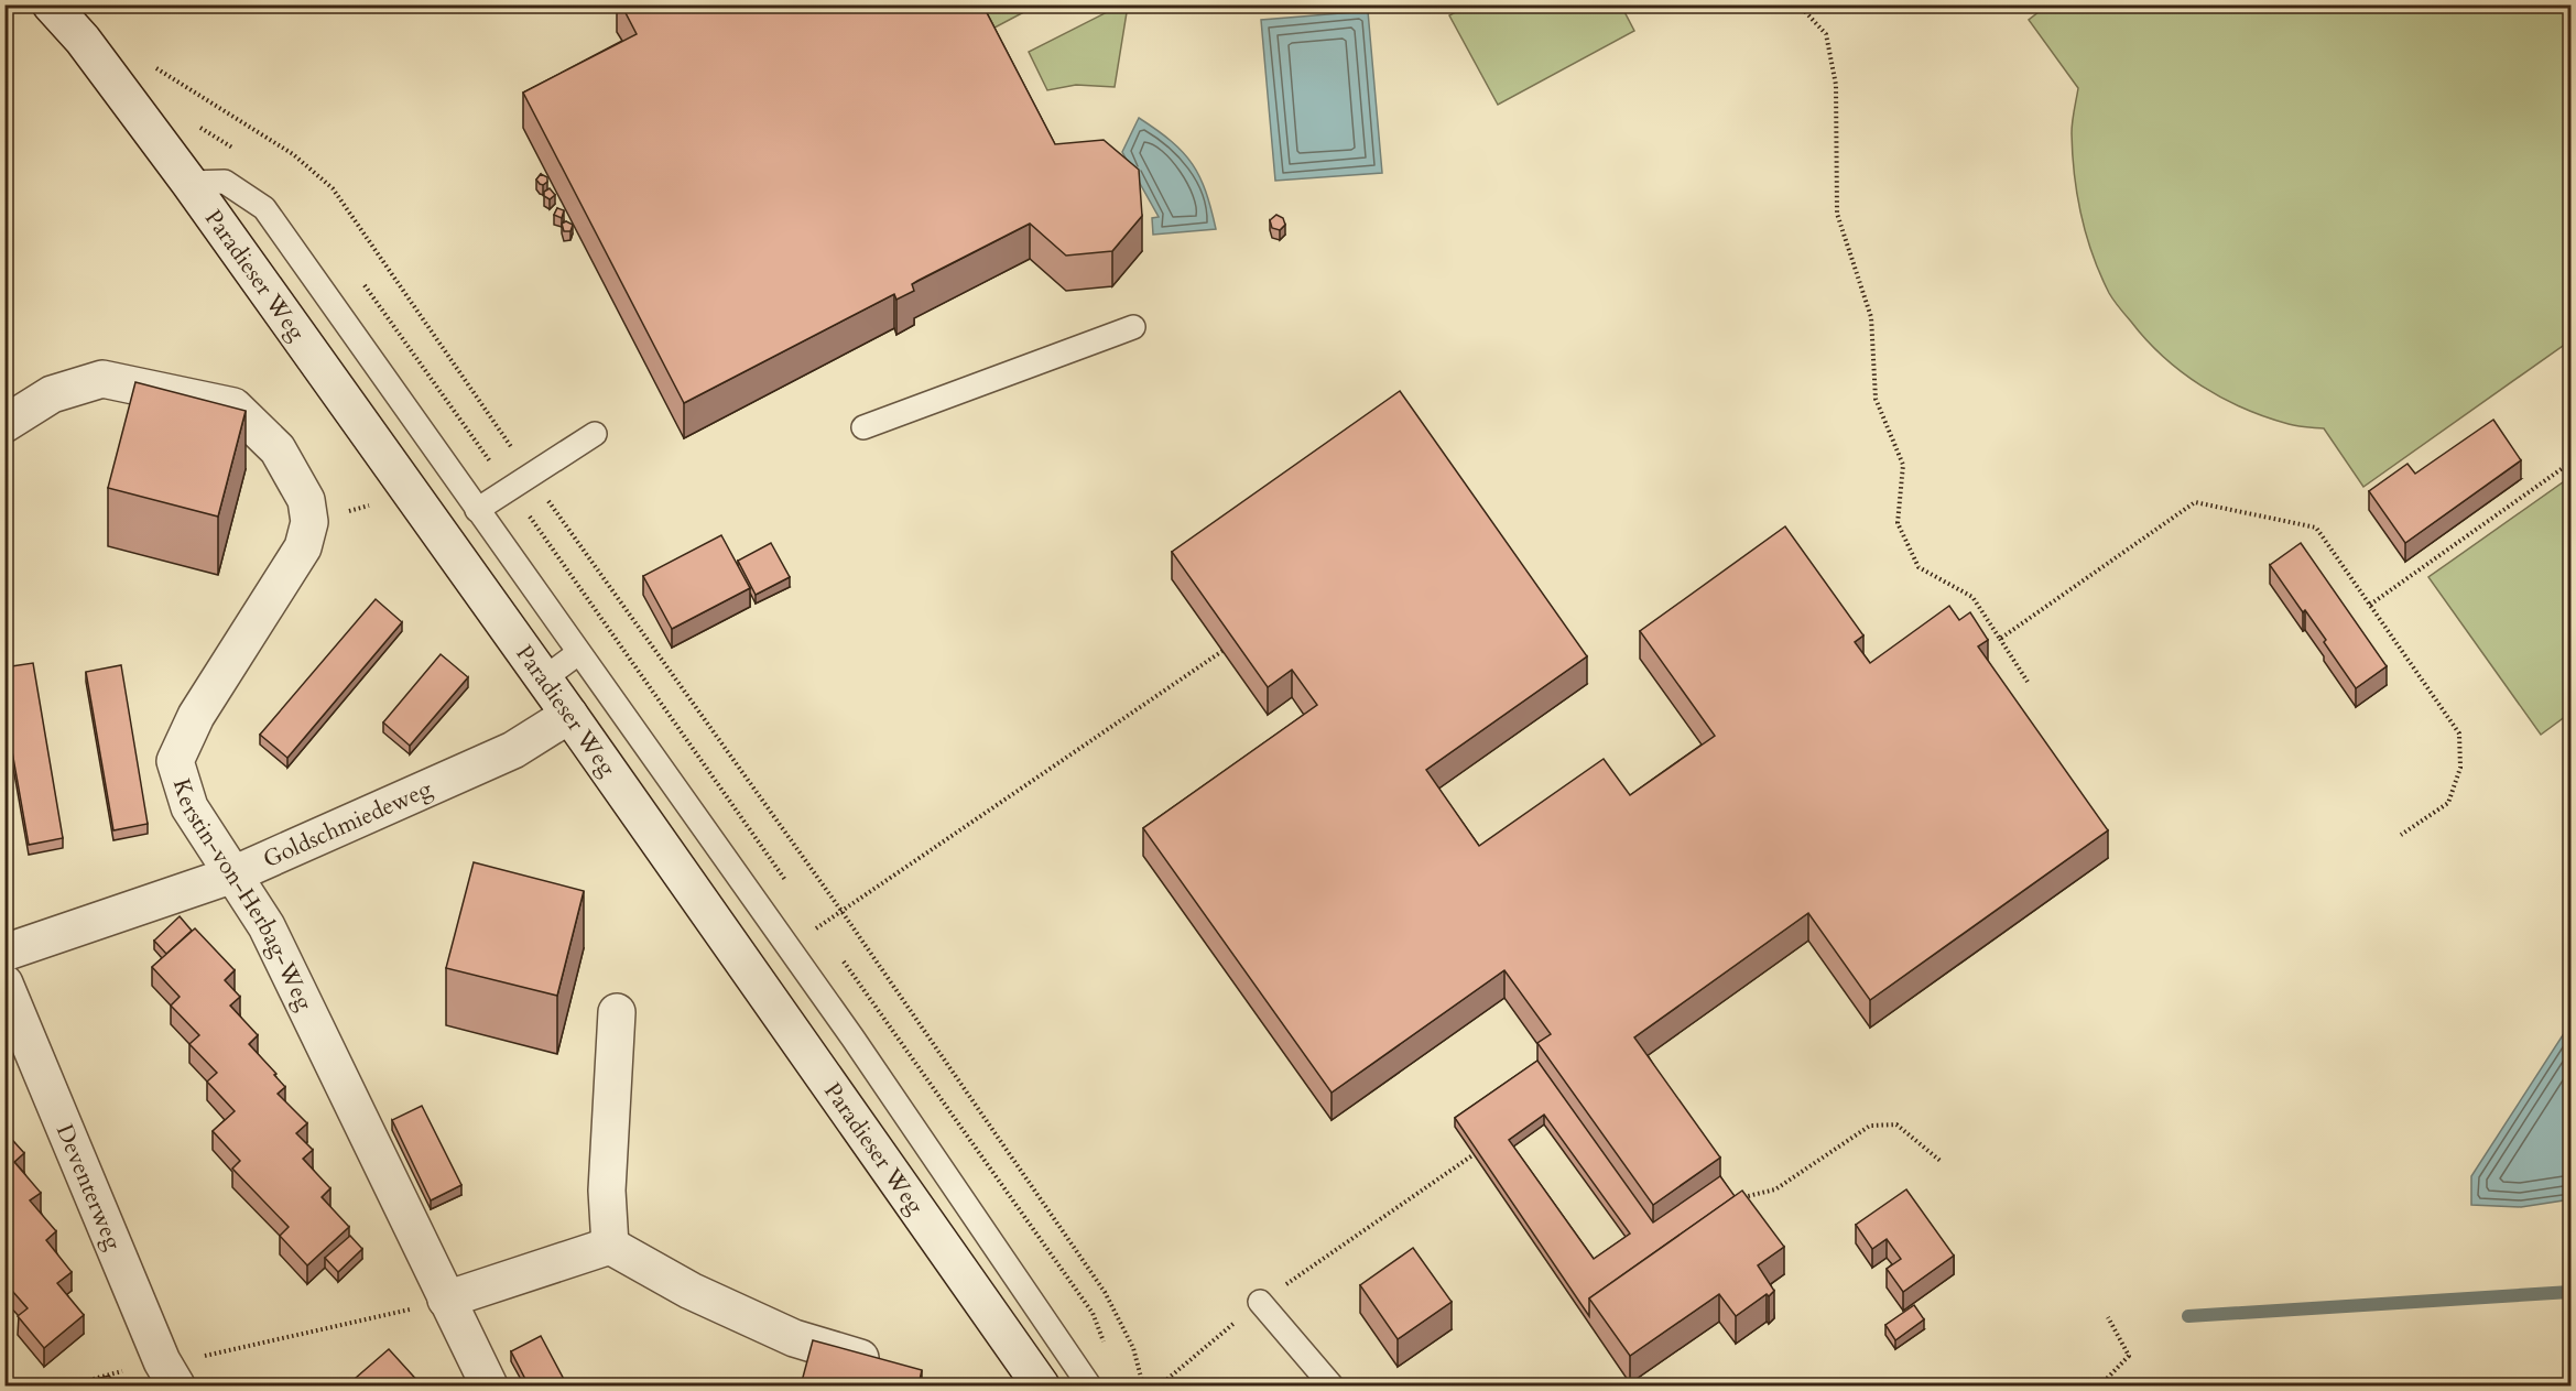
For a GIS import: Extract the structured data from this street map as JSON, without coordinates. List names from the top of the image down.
{
  "streets": {
    "street": [
      "Paradieser Weg",
      "Goldschmiedeweg",
      "Kerstin-von-Herbag-Weg",
      "Deventerweg"
    ]
  },
  "crossings": [
    ["Paradieser Weg", "Goldschmiedeweg"],
    ["Goldschmiedeweg", "Kerstin-von-Herbag-Weg"]
  ]
}
